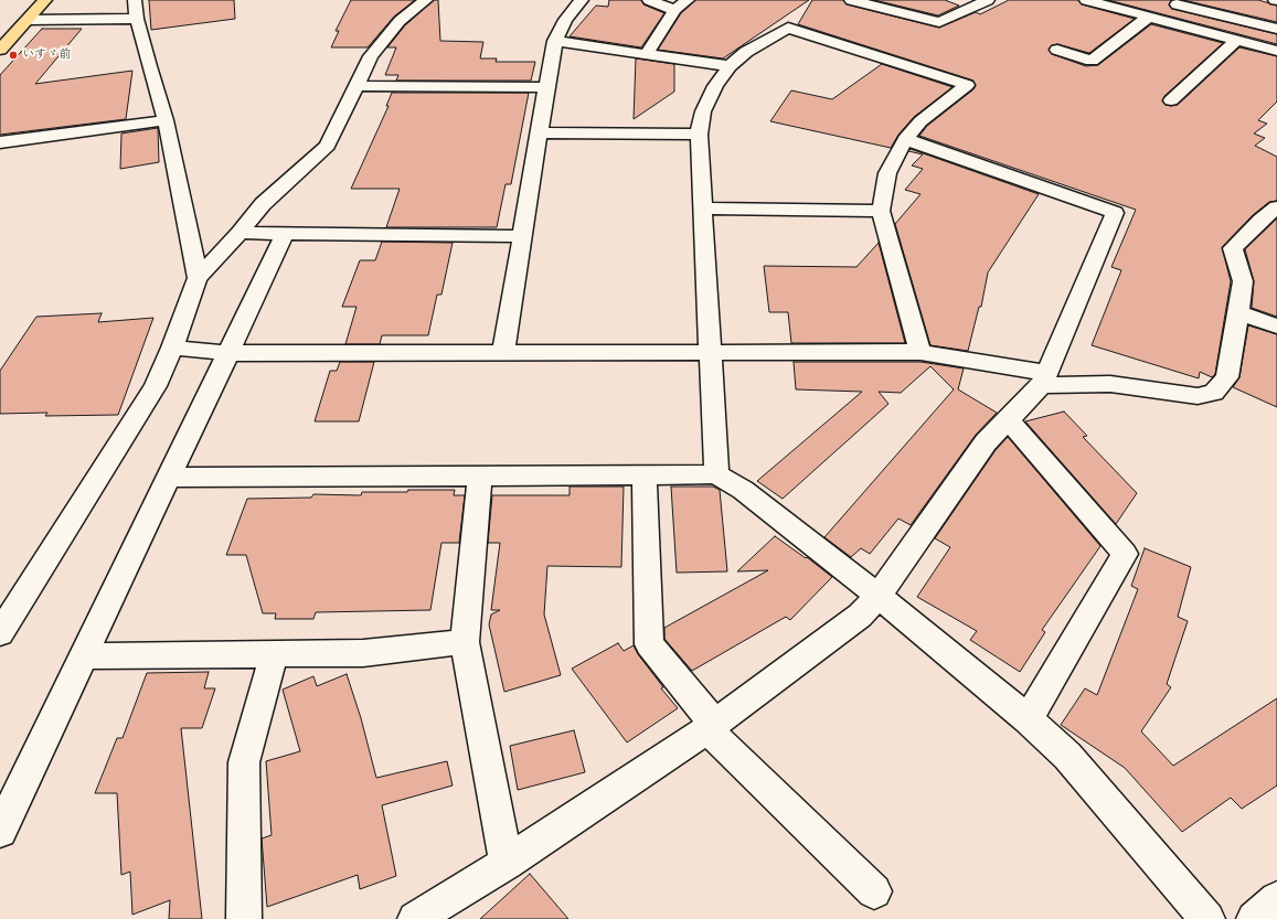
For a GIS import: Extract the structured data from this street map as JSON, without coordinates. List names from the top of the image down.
{
  "places": ["いすゞ前"]
}
